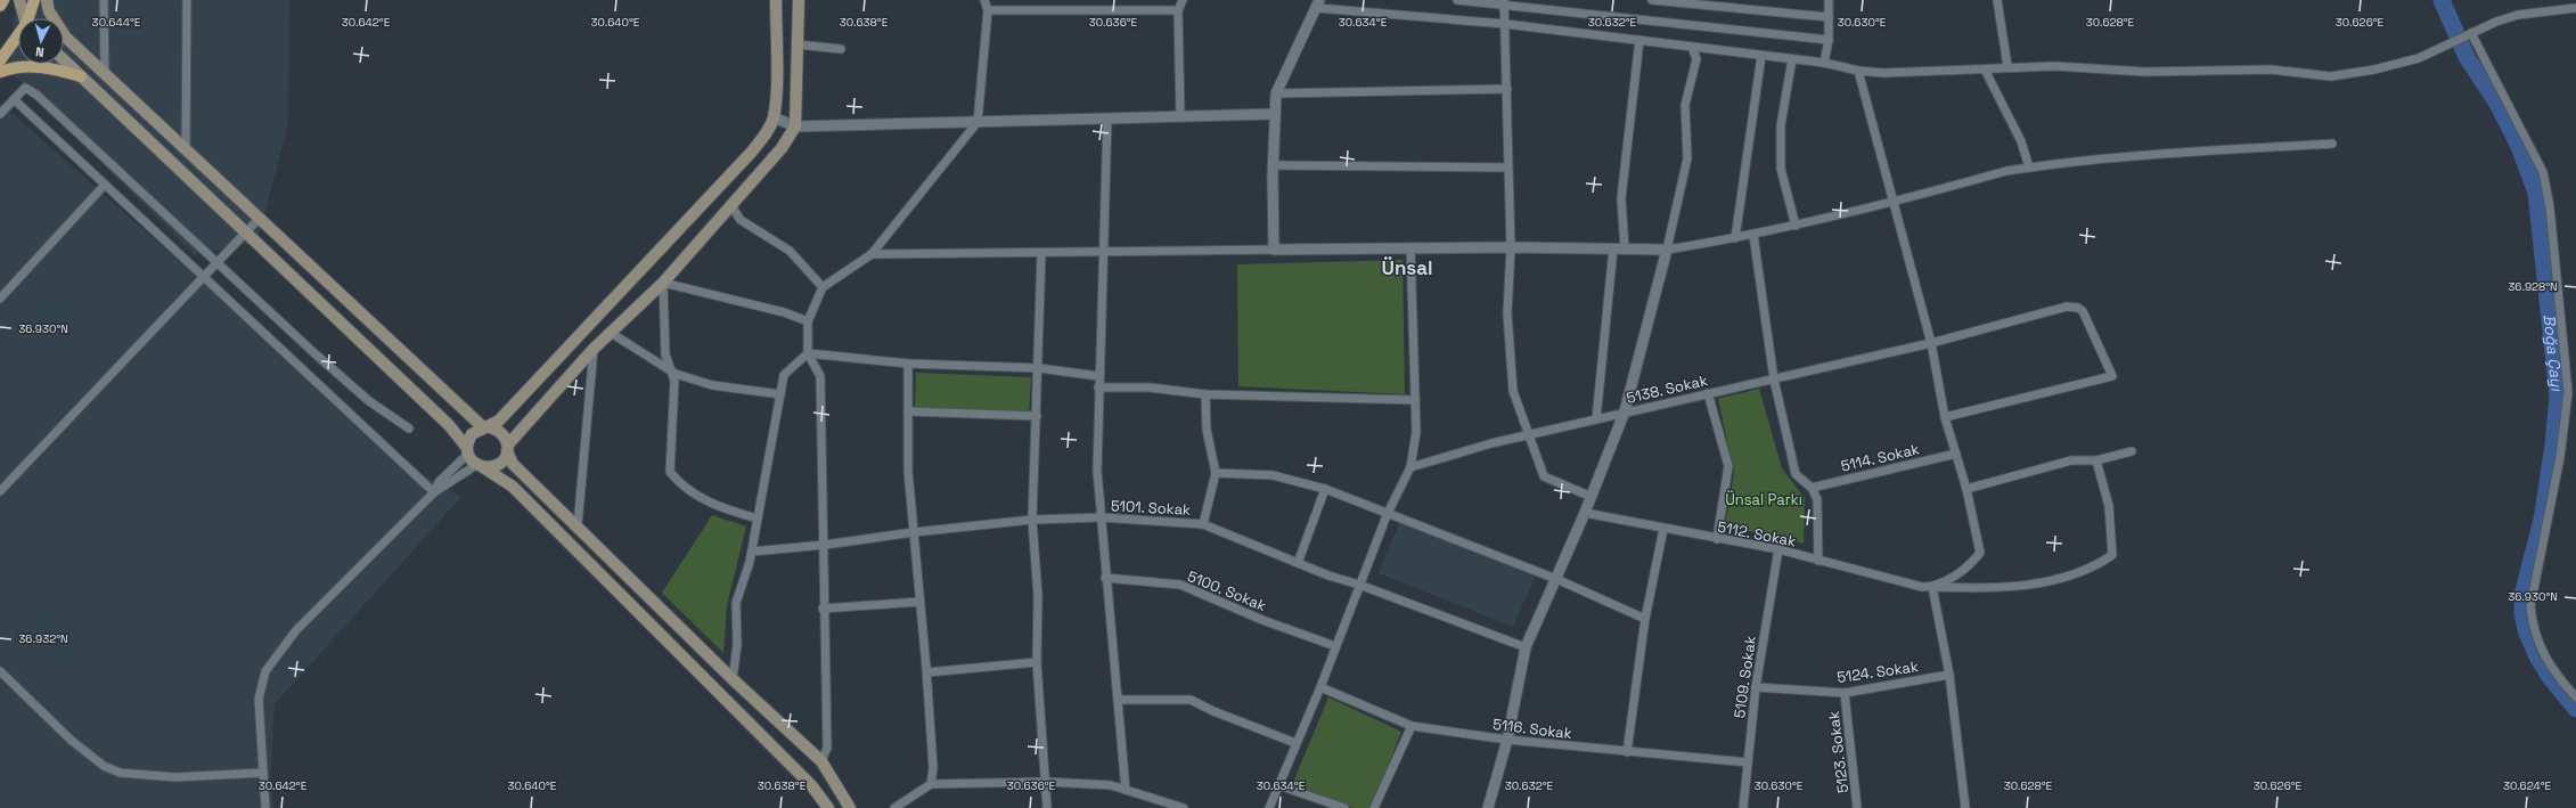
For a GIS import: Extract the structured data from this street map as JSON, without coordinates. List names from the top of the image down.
{
  "streets": {
    "street": [
      "5138. Sokak",
      "5114. Sokak",
      "5101. Sokak",
      "5112. Sokak",
      "5100. Sokak",
      "5124. Sokak",
      "5109. Sokak",
      "5116. Sokak",
      "5123. Sokak"
    ]
  },
  "crossings": [
    ["5112. Sokak", "5109. Sokak"],
    ["5124. Sokak", "5109. Sokak"],
    ["5124. Sokak", "5123. Sokak"],
    ["5109. Sokak", "5116. Sokak"]
  ],
  "districts": ["Ünsal"],
  "water": ["Boğa Çayı"],
  "parks": ["Ünsal Parkı"],
  "north": "bottom",
  "coordinates": [
    "30.644°E",
    "30.642°E",
    "30.640°E",
    "30.638°E",
    "30.636°E",
    "30.634°E",
    "30.632°E",
    "30.630°E",
    "30.628°E",
    "30.626°E",
    "36.928°N",
    "36.930°N",
    "36.932°N",
    "30.624°E"
  ]
}
